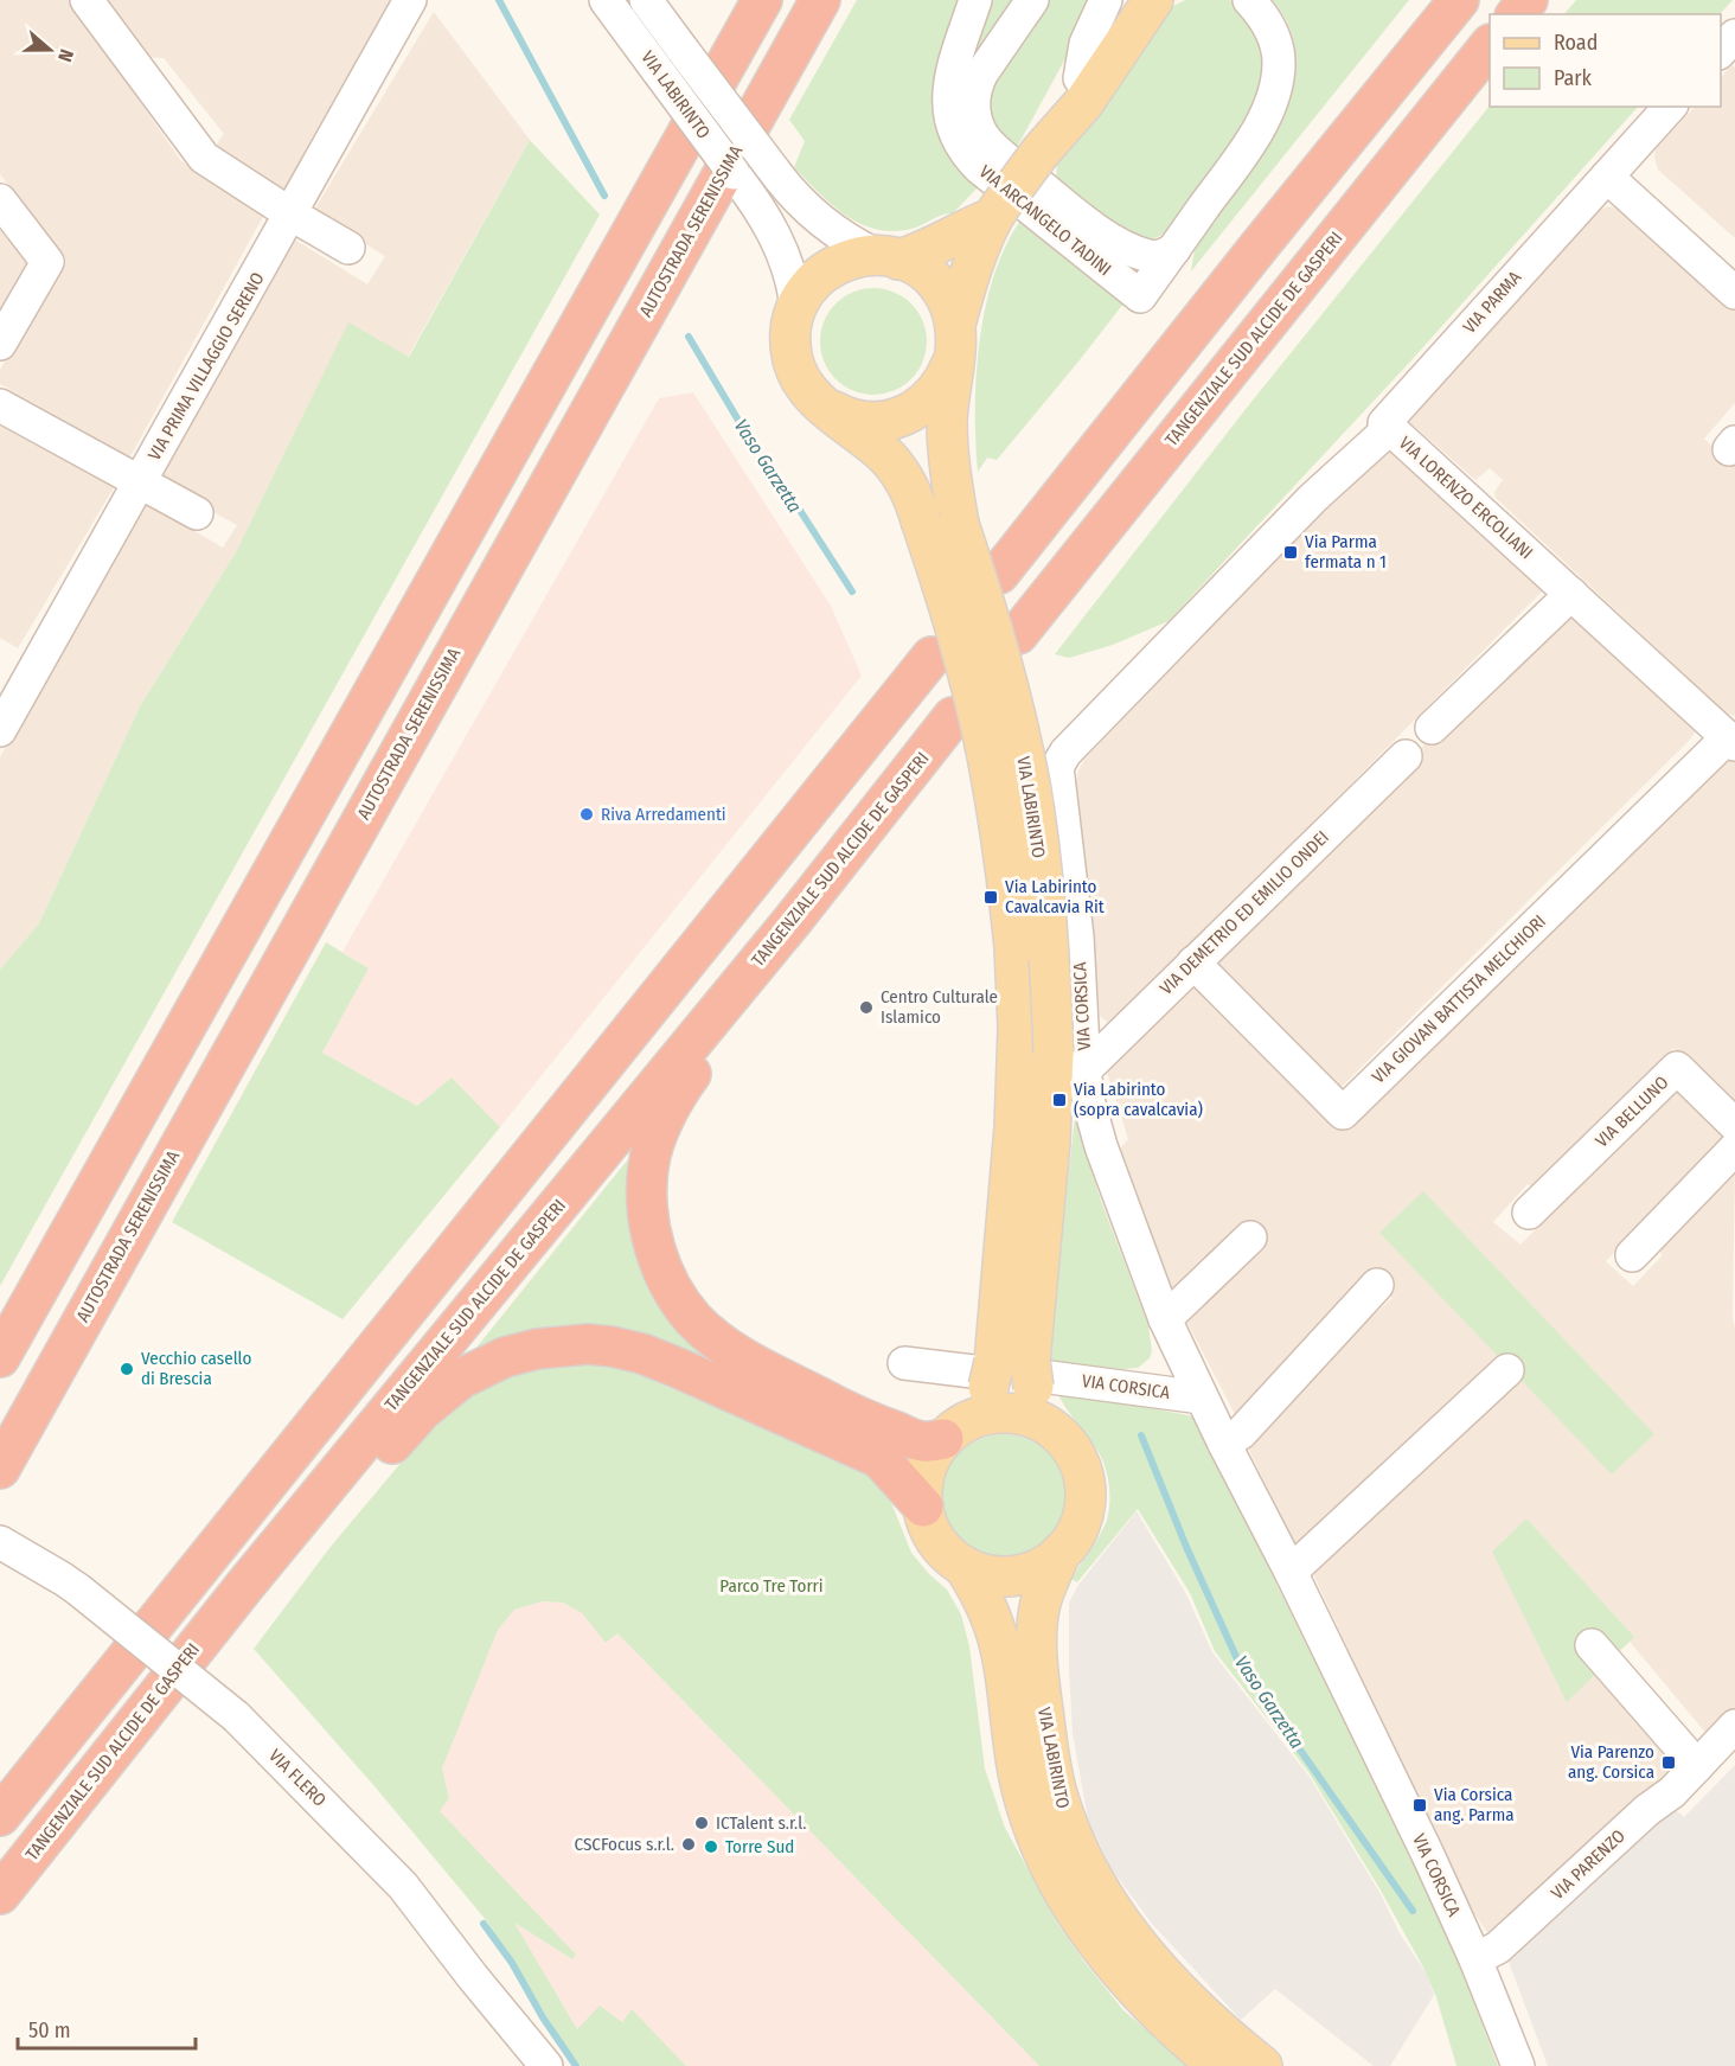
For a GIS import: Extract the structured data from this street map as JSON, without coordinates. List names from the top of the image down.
{
  "streets": {
    "highway": ["AUTOSTRADA SERENISSIMA", "TANGENZIALE SUD ALCIDE DE GASPERI"],
    "main road": ["VIA LABIRINTO"],
    "street": [
      "VIA ARCANGELO TADINI",
      "VIA PARMA",
      "VIA PRIMA VILLAGGIO SERENO",
      "VIA LORENZO ERCOLIANI",
      "VIA DEMETRIO ED EMILIO ONDEI",
      "VIA GIOVAN BATTISTA MELCHIORI",
      "VIA CORSICA",
      "VIA BELLUNO",
      "VIA FLERO",
      "VIA PARENZO"
    ]
  },
  "crossings": [
    ["VIA LABIRINTO", "VIA DEMETRIO ED EMILIO ONDEI"],
    ["VIA LABIRINTO", "VIA CORSICA"],
    ["VIA PARMA", "VIA LORENZO ERCOLIANI"],
    ["VIA LORENZO ERCOLIANI", "VIA GIOVAN BATTISTA MELCHIORI"],
    ["VIA LORENZO ERCOLIANI", "VIA CORSICA"],
    ["VIA DEMETRIO ED EMILIO ONDEI", "VIA GIOVAN BATTISTA MELCHIORI"],
    ["VIA DEMETRIO ED EMILIO ONDEI", "VIA CORSICA"],
    ["VIA CORSICA", "VIA PARENZO"]
  ],
  "water": ["Vaso Garzetta"],
  "parks": ["Parco Tre Torri"],
  "places": {
    "transit": [
      "Via Parma fermata n 1",
      "Via Labirinto Cavalcavia Rit",
      "Via Labirinto (sopra cavalcavia)",
      "Via Parenzo ang. Corsica",
      "Via Corsica ang. Parma"
    ],
    "other": [
      "Riva Arredamenti",
      "Centro Culturale Islamico",
      "Vecchio casello di Brescia",
      "ICTalent s.r.l.",
      "CSCFocus s.r.l.",
      "Torre Sud"
    ]
  },
  "legend": ["Road", "Park"],
  "scale_bar": "50 m",
  "north": "right"
}
